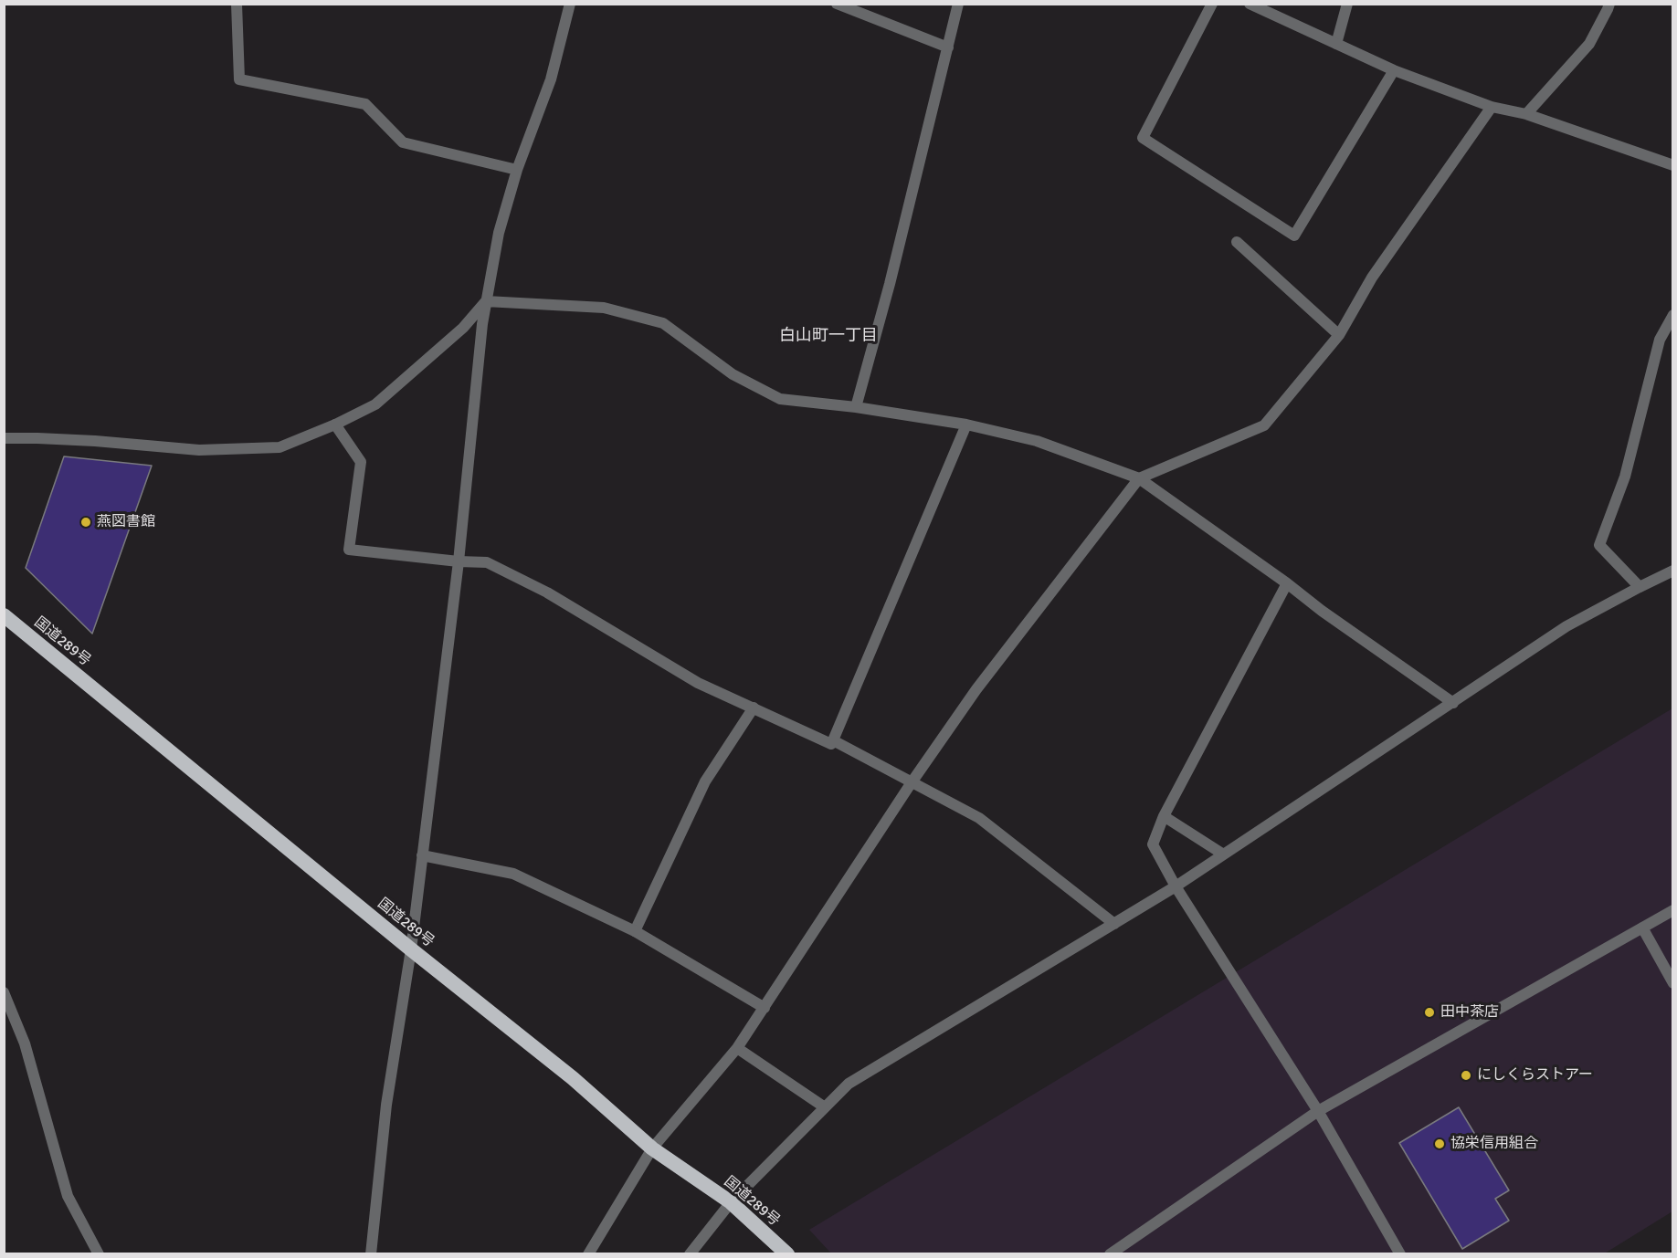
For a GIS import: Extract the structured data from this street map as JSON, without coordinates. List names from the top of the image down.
{
  "streets": {
    "highway": ["国道289号"]
  },
  "districts": ["白山町一丁目"],
  "places": [
    "燕図書館",
    "田中茶店",
    "にしくらストアー",
    "協栄信用組合"
  ]
}
